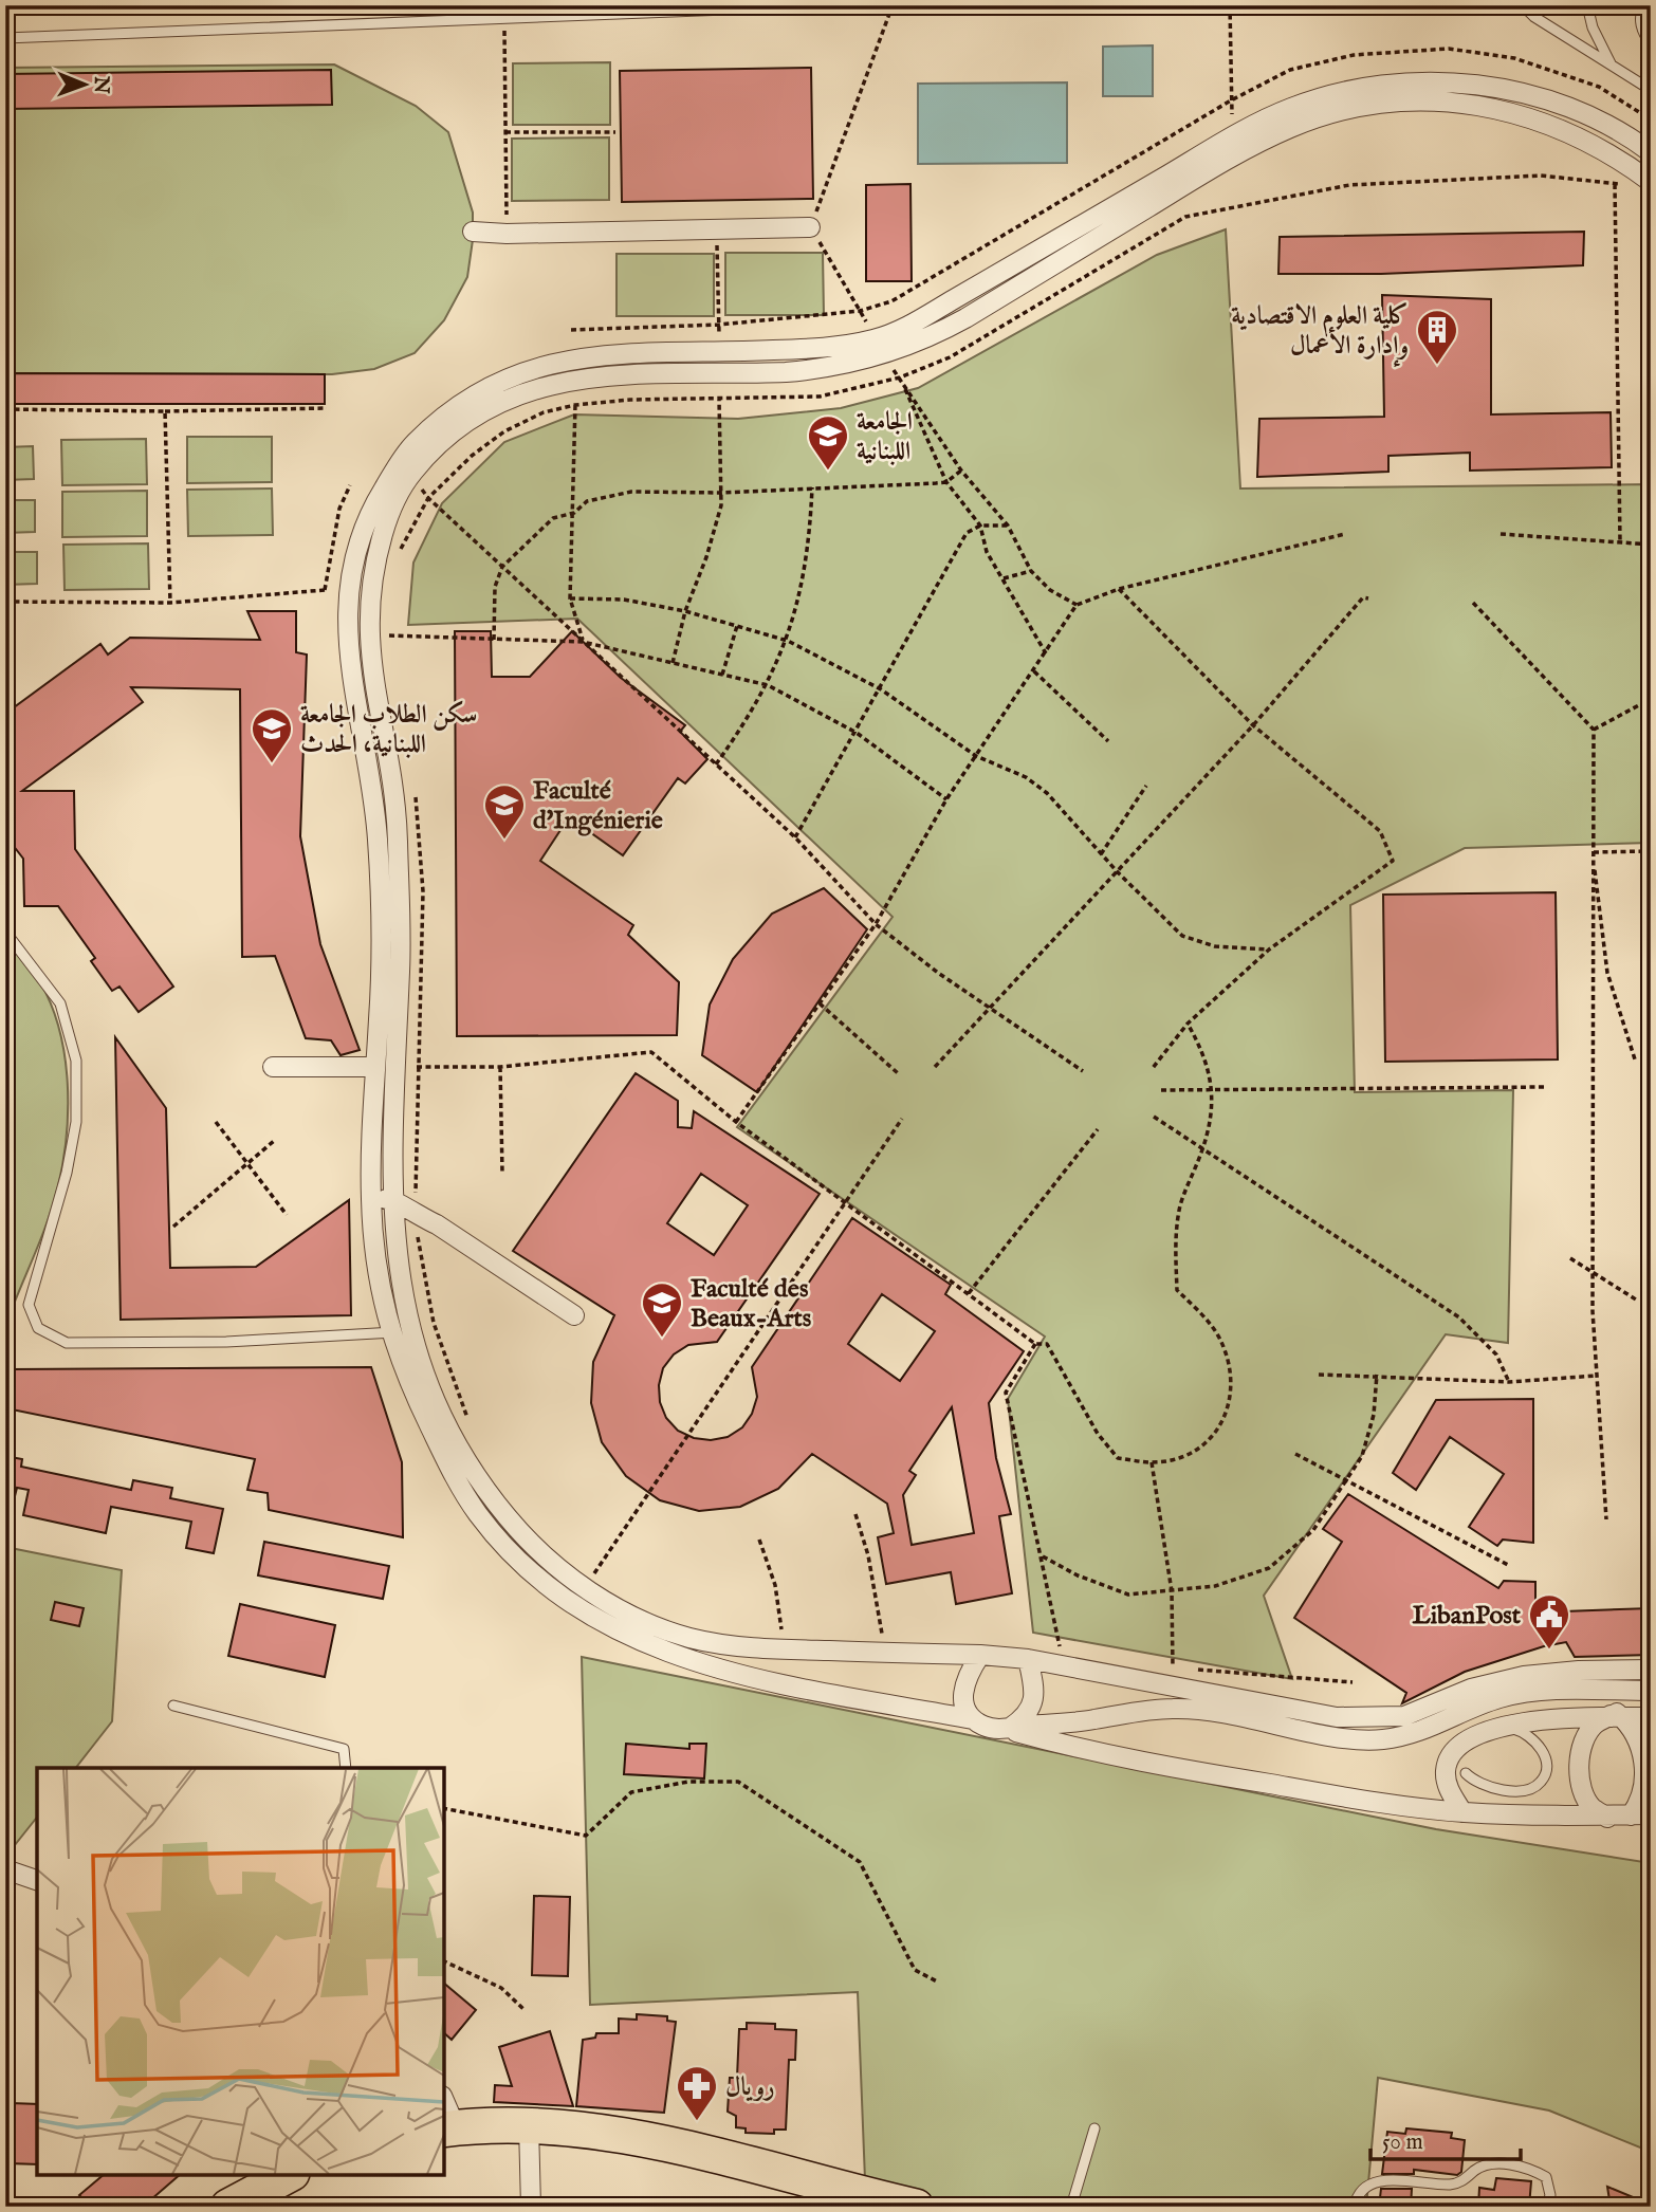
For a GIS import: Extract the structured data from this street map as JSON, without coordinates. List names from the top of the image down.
{
  "places": {
    "building": ["كلية العلوم الاقتصادية وإدارة الأعمال"],
    "school or university": [
      "الجامعة اللبنانية",
      "سكن الطلاب الجامعة اللبنانية، الحدث",
      "Faculté d'Ingénierie",
      "Faculté des Beaux-Arts"
    ],
    "public building": ["LibanPost"],
    "pharmacy": ["رويال"]
  },
  "scale_bar": "50 m",
  "north": "right"
}
